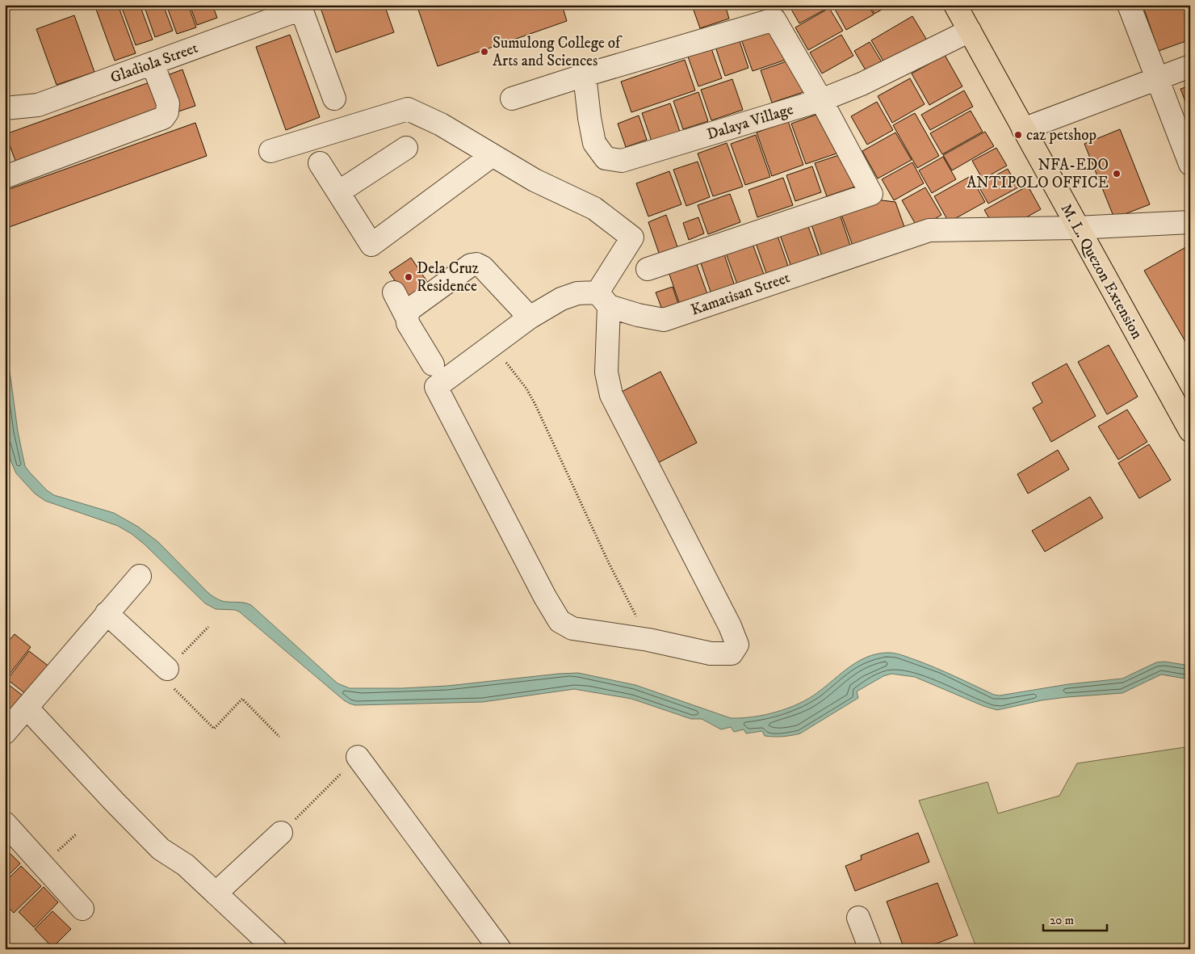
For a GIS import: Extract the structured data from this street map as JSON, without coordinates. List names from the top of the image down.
{
  "streets": {
    "main road": ["M. L. Quezon Extension"],
    "street": ["Gladiola Street", "Dalaya Village", "Kamatisan Street"]
  },
  "crossings": [
    ["Dalaya Village", "M. L. Quezon Extension"],
    ["M. L. Quezon Extension", "Kamatisan Street"]
  ],
  "places": [
    "Sumulong College of Arts and Sciences",
    "caz petshop",
    "NFA-EDO ANTIPOLO OFFICE",
    "Dela Cruz Residence"
  ],
  "scale_bar": "20 m"
}
